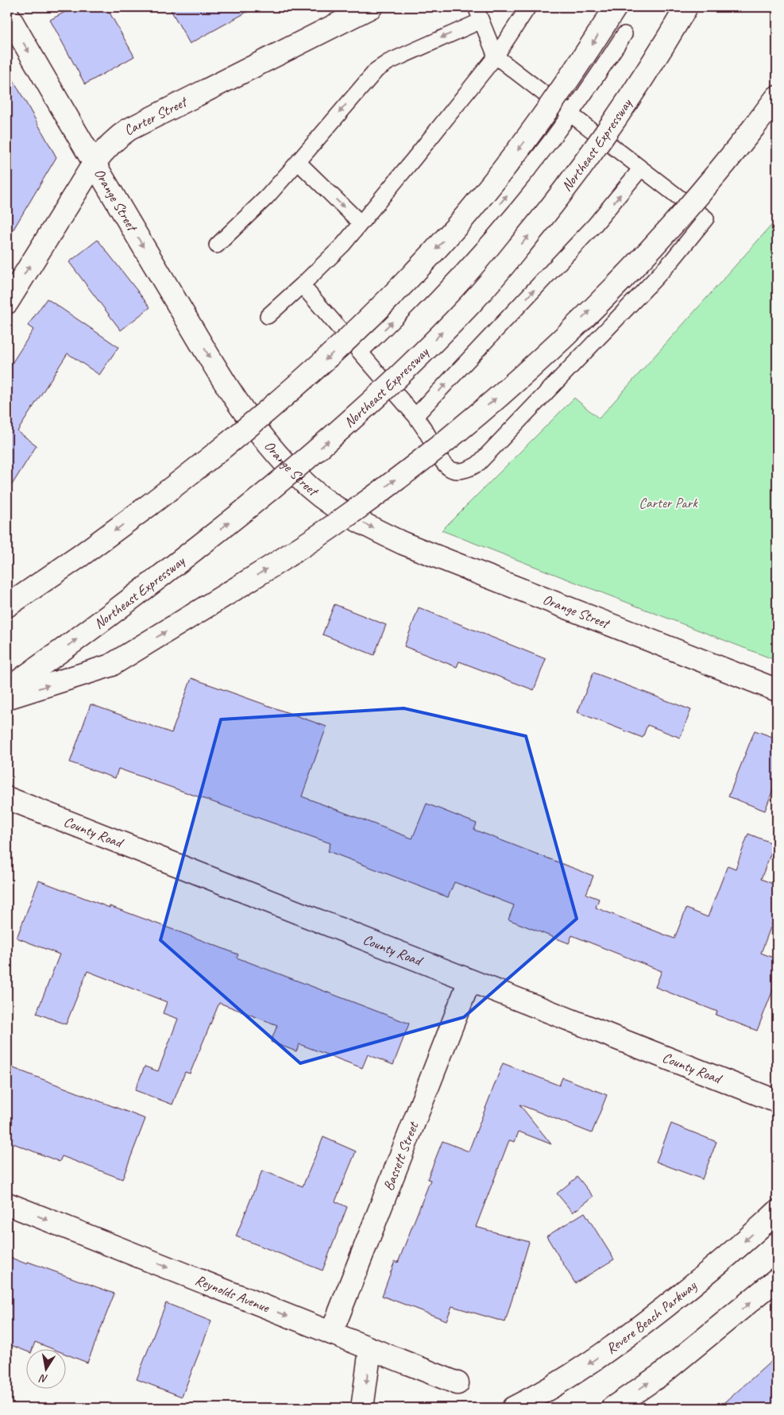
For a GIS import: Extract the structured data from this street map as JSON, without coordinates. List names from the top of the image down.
{
  "streets": {
    "main road": [
      "Carter Street",
      "Northeast Expressway",
      "Orange Street",
      "County Road",
      "Bassett Street",
      "Reynolds Avenue",
      "Revere Beach Parkway"
    ]
  },
  "crossings": [
    ["Carter Street", "Orange Street"],
    ["County Road", "Bassett Street"],
    ["Bassett Street", "Reynolds Avenue"]
  ],
  "one_way": ["Orange Street", "Reynolds Avenue"],
  "parks": ["Carter Park"],
  "north": "bottom"
}
